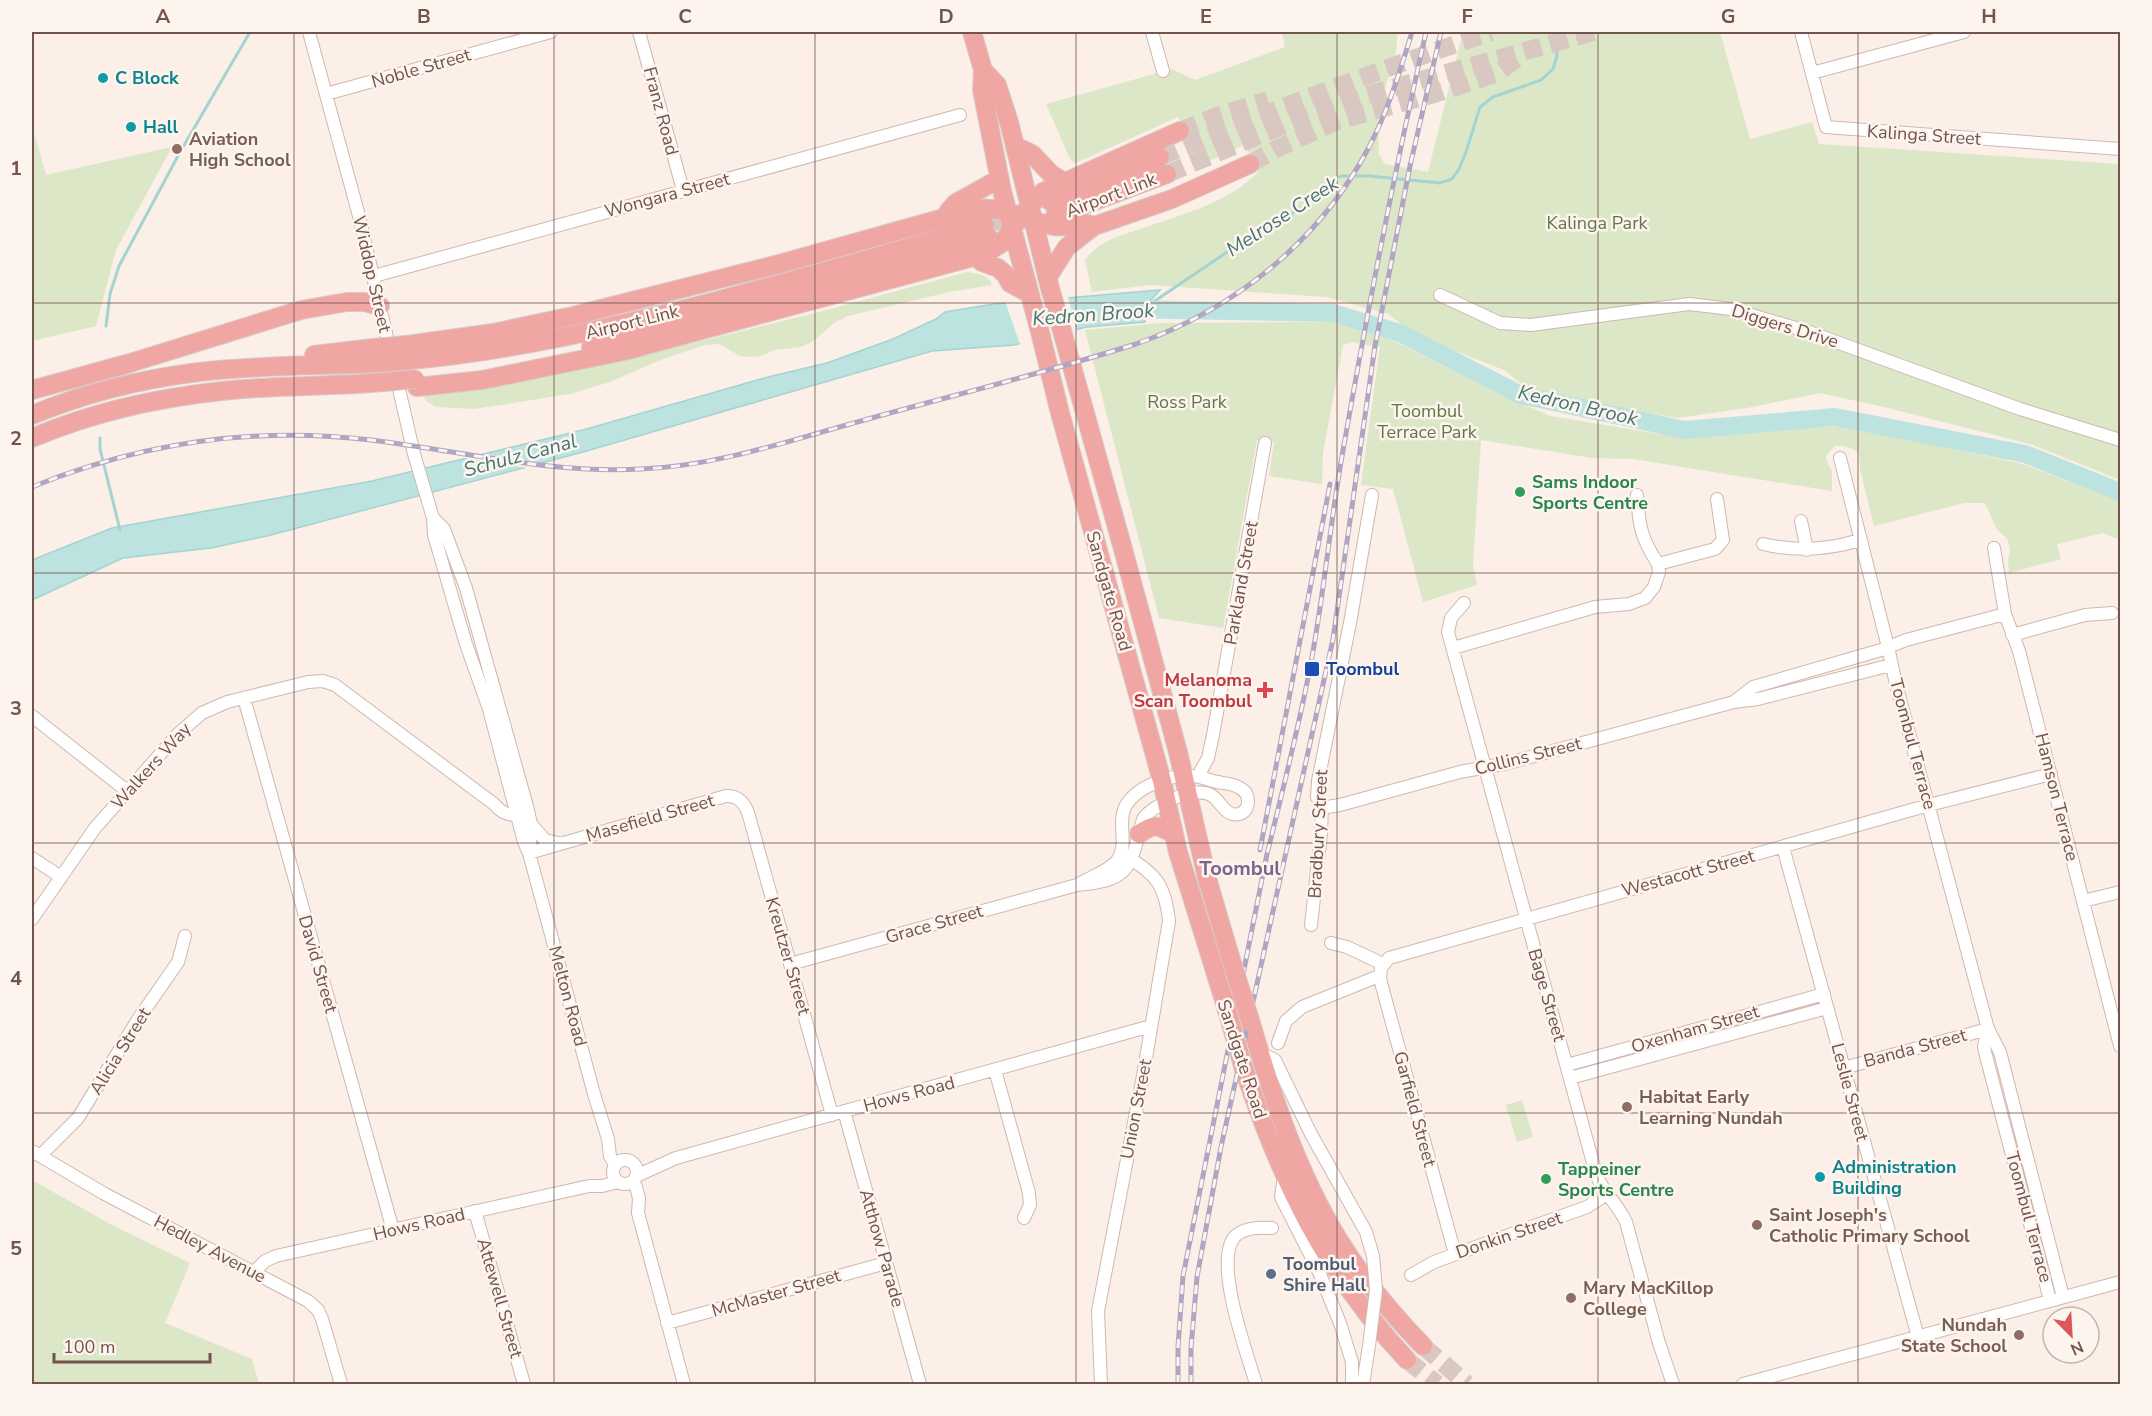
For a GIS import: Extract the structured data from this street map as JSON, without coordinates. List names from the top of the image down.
{
  "streets": {
    "highway": ["Airport Link", "Sandgate Road"],
    "street": [
      "Noble Street",
      "Franz Road",
      "Kalinga Street",
      "Wongara Street",
      "Widdop Street",
      "Diggers Drive",
      "Parkland Street",
      "Toombul Terrace",
      "Collins Street",
      "Walkers Way",
      "Hamson Terrace",
      "Masefield Street",
      "Bradbury Street",
      "Westacott Street",
      "Grace Street",
      "Kreutzer Street",
      "David Street",
      "Bage Street",
      "Melton Road",
      "Oxenham Street",
      "Banda Street",
      "Alicia Street",
      "Leslie Street",
      "Hows Road",
      "Union Street",
      "Garfield Street",
      "Donkin Street",
      "Atthow Parade",
      "Hedley Avenue",
      "McMaster Street",
      "Attewell Street"
    ]
  },
  "crossings": [
    ["Noble Street", "Widdop Street"],
    ["Franz Road", "Wongara Street"],
    ["Wongara Street", "Widdop Street"],
    ["Widdop Street", "Walkers Way"],
    ["Widdop Street", "Melton Road"],
    ["Parkland Street", "Sandgate Road"],
    ["Toombul Terrace", "Collins Street"],
    ["Toombul Terrace", "Westacott Street"],
    ["Toombul Terrace", "Banda Street"],
    ["Collins Street", "Hamson Terrace"],
    ["Collins Street", "Bradbury Street"],
    ["Collins Street", "Bage Street"],
    ["Walkers Way", "David Street"],
    ["Walkers Way", "Melton Road"],
    ["Hamson Terrace", "Westacott Street"],
    ["Masefield Street", "Kreutzer Street"],
    ["Masefield Street", "Melton Road"],
    ["Westacott Street", "Bage Street"],
    ["Westacott Street", "Leslie Street"],
    ["Grace Street", "Kreutzer Street"],
    ["Grace Street", "Union Street"],
    ["Kreutzer Street", "Hows Road"],
    ["Kreutzer Street", "Atthow Parade"],
    ["David Street", "Hows Road"],
    ["Bage Street", "Oxenham Street"],
    ["Bage Street", "Donkin Street"],
    ["Melton Road", "Hows Road"],
    ["Melton Road", "McMaster Street"],
    ["Oxenham Street", "Leslie Street"],
    ["Banda Street", "Leslie Street"],
    ["Alicia Street", "Hedley Avenue"],
    ["Hows Road", "Union Street"],
    ["Hows Road", "Atthow Parade"],
    ["Hows Road", "Hedley Avenue"],
    ["Hows Road", "Attewell Street"],
    ["Garfield Street", "Donkin Street"],
    ["Atthow Parade", "McMaster Street"]
  ],
  "districts": ["Toombul"],
  "water": ["Melrose Creek", "Kedron Brook", "Schulz Canal"],
  "parks": ["Kalinga Park", "Ross Park", "Toombul Terrace Park"],
  "places": {
    "other": [
      "C Block",
      "Hall",
      "Aviation High School",
      "Sams Indoor Sports Centre",
      "Habitat Early Learning Nundah",
      "Administration Building",
      "Tappeiner Sports Centre",
      "Saint Joseph's Catholic Primary School",
      "Toombul Shire Hall",
      "Mary MacKillop College",
      "Nundah State School"
    ],
    "transit": ["Toombul"],
    "health": ["Melanoma Scan Toombul"]
  },
  "scale_bar": "100 m",
  "north": "bottom right",
  "grid": {
    "columns": [
      "A",
      "B",
      "C",
      "D",
      "E",
      "F",
      "G",
      "H"
    ],
    "rows": [
      "1",
      "2",
      "3",
      "4",
      "5"
    ]
  }
}
